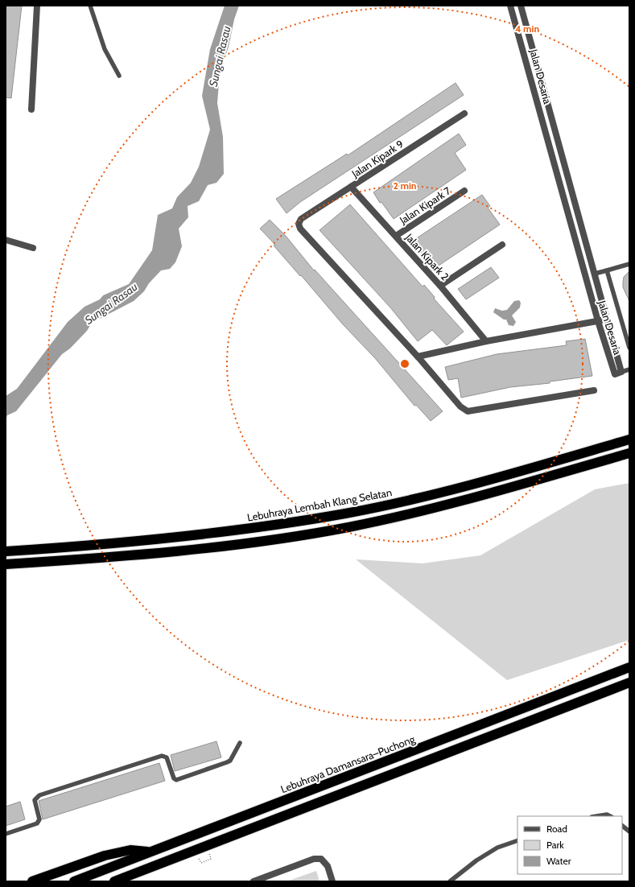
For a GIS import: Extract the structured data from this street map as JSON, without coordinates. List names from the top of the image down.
{
  "streets": {
    "highway": ["Lebuhraya Lembah Klang Selatan", "Lebuhraya Damansara–Puchong"],
    "street": [
      "Jalan Desaria",
      "Jalan Kipark 9",
      "Jalan Kipark 7",
      "Jalan Kipark 2"
    ]
  },
  "crossings": [
    ["Jalan Kipark 9", "Jalan Kipark 2"],
    ["Jalan Kipark 7", "Jalan Kipark 2"]
  ],
  "water": ["Sungai Rasau"],
  "legend": ["Road", "Park", "Water"],
  "rings": ["4 min", "2 min"]
}
